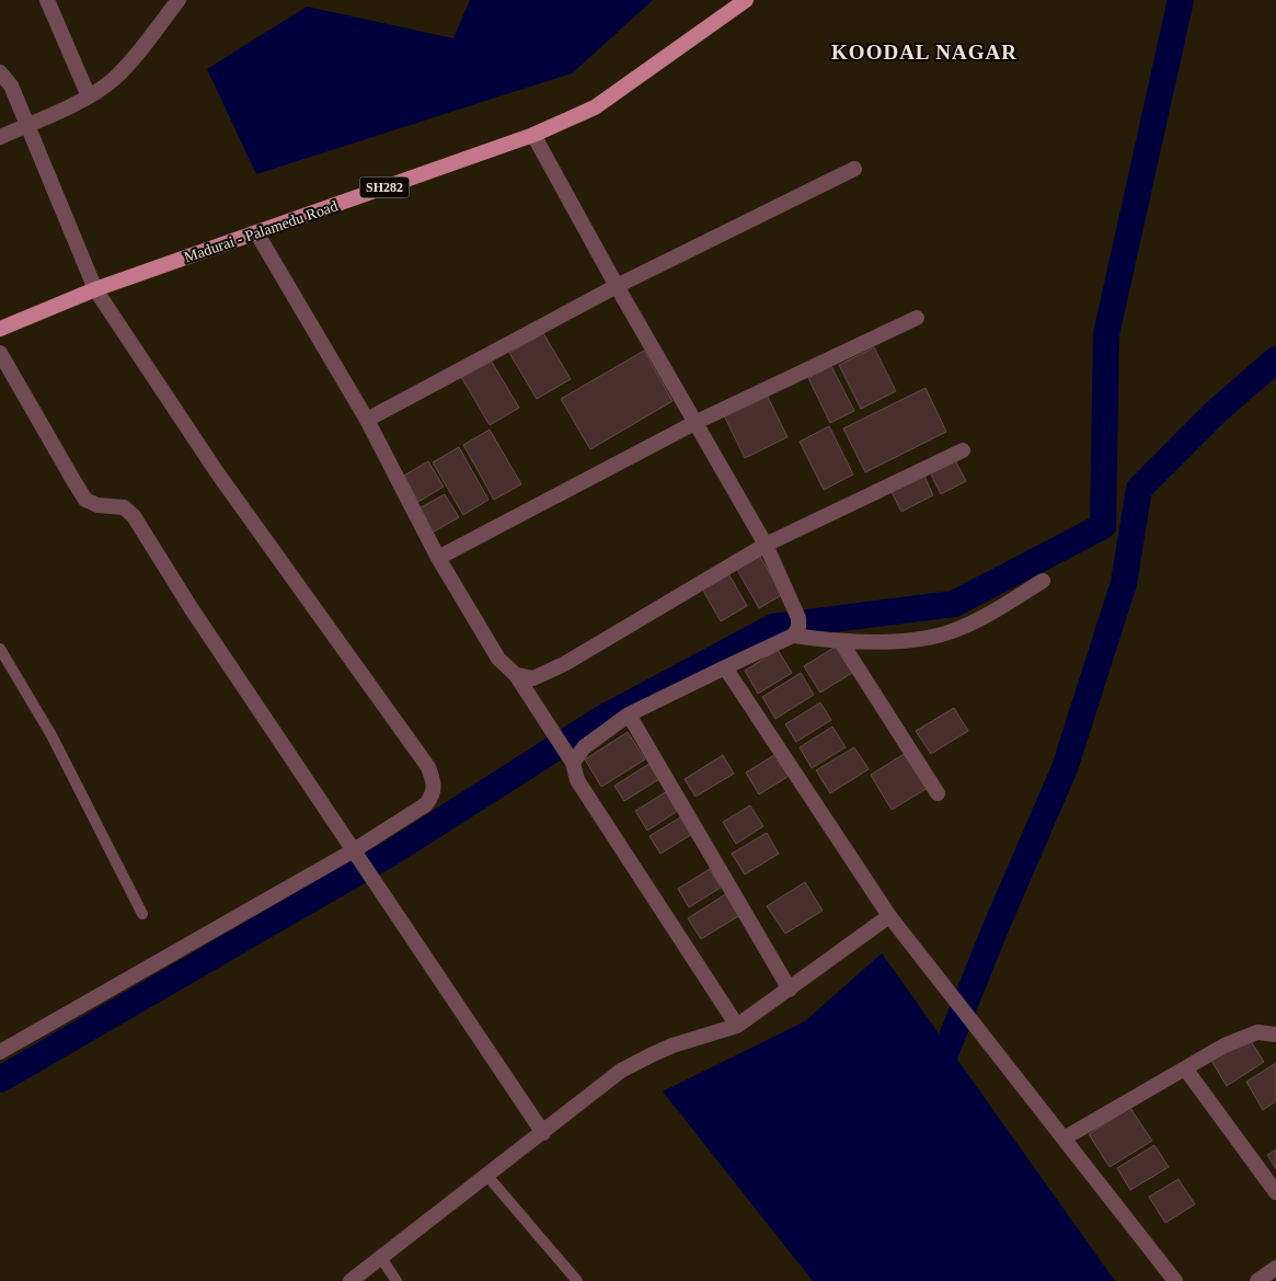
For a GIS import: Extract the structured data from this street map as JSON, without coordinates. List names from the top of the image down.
{
  "streets": {
    "main road": ["SH282", "Madurai - Palamedu Road"]
  },
  "districts": ["KOODAL NAGAR"]
}
